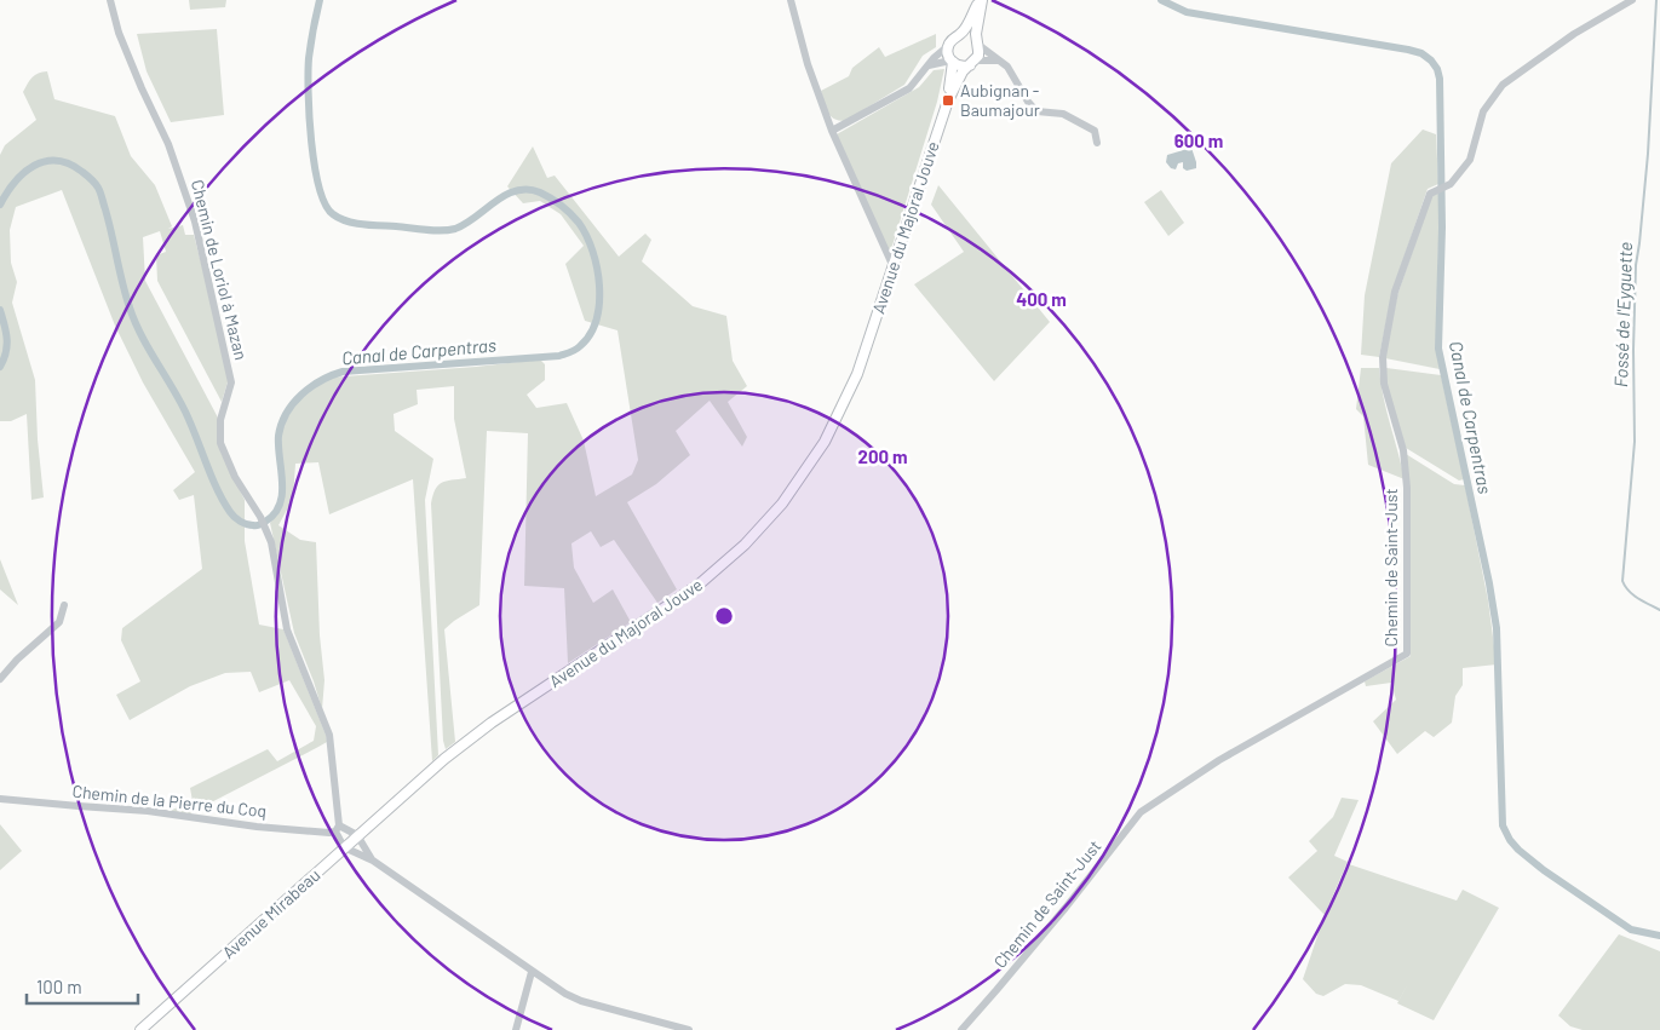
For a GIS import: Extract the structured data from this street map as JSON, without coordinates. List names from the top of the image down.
{
  "streets": {
    "main road": ["Avenue du Majoral Jouve", "Avenue Mirabeau"],
    "street": ["Chemin de Loriol à Mazan", "Chemin de Saint-Just", "Chemin de la Pierre du Coq"]
  },
  "crossings": [
    ["Avenue du Majoral Jouve", "Chemin de Loriol à Mazan"],
    ["Avenue du Majoral Jouve", "Avenue Mirabeau"],
    ["Chemin de Loriol à Mazan", "Chemin de la Pierre du Coq"],
    ["Chemin de Loriol à Mazan", "Avenue Mirabeau"]
  ],
  "water": ["Fossé de l'Eyguette", "Canal de Carpentras"],
  "places": {
    "transit": ["Aubignan - Baumajour"]
  },
  "scale_bar": "100 m",
  "rings": ["600 m", "400 m", "200 m"]
}
